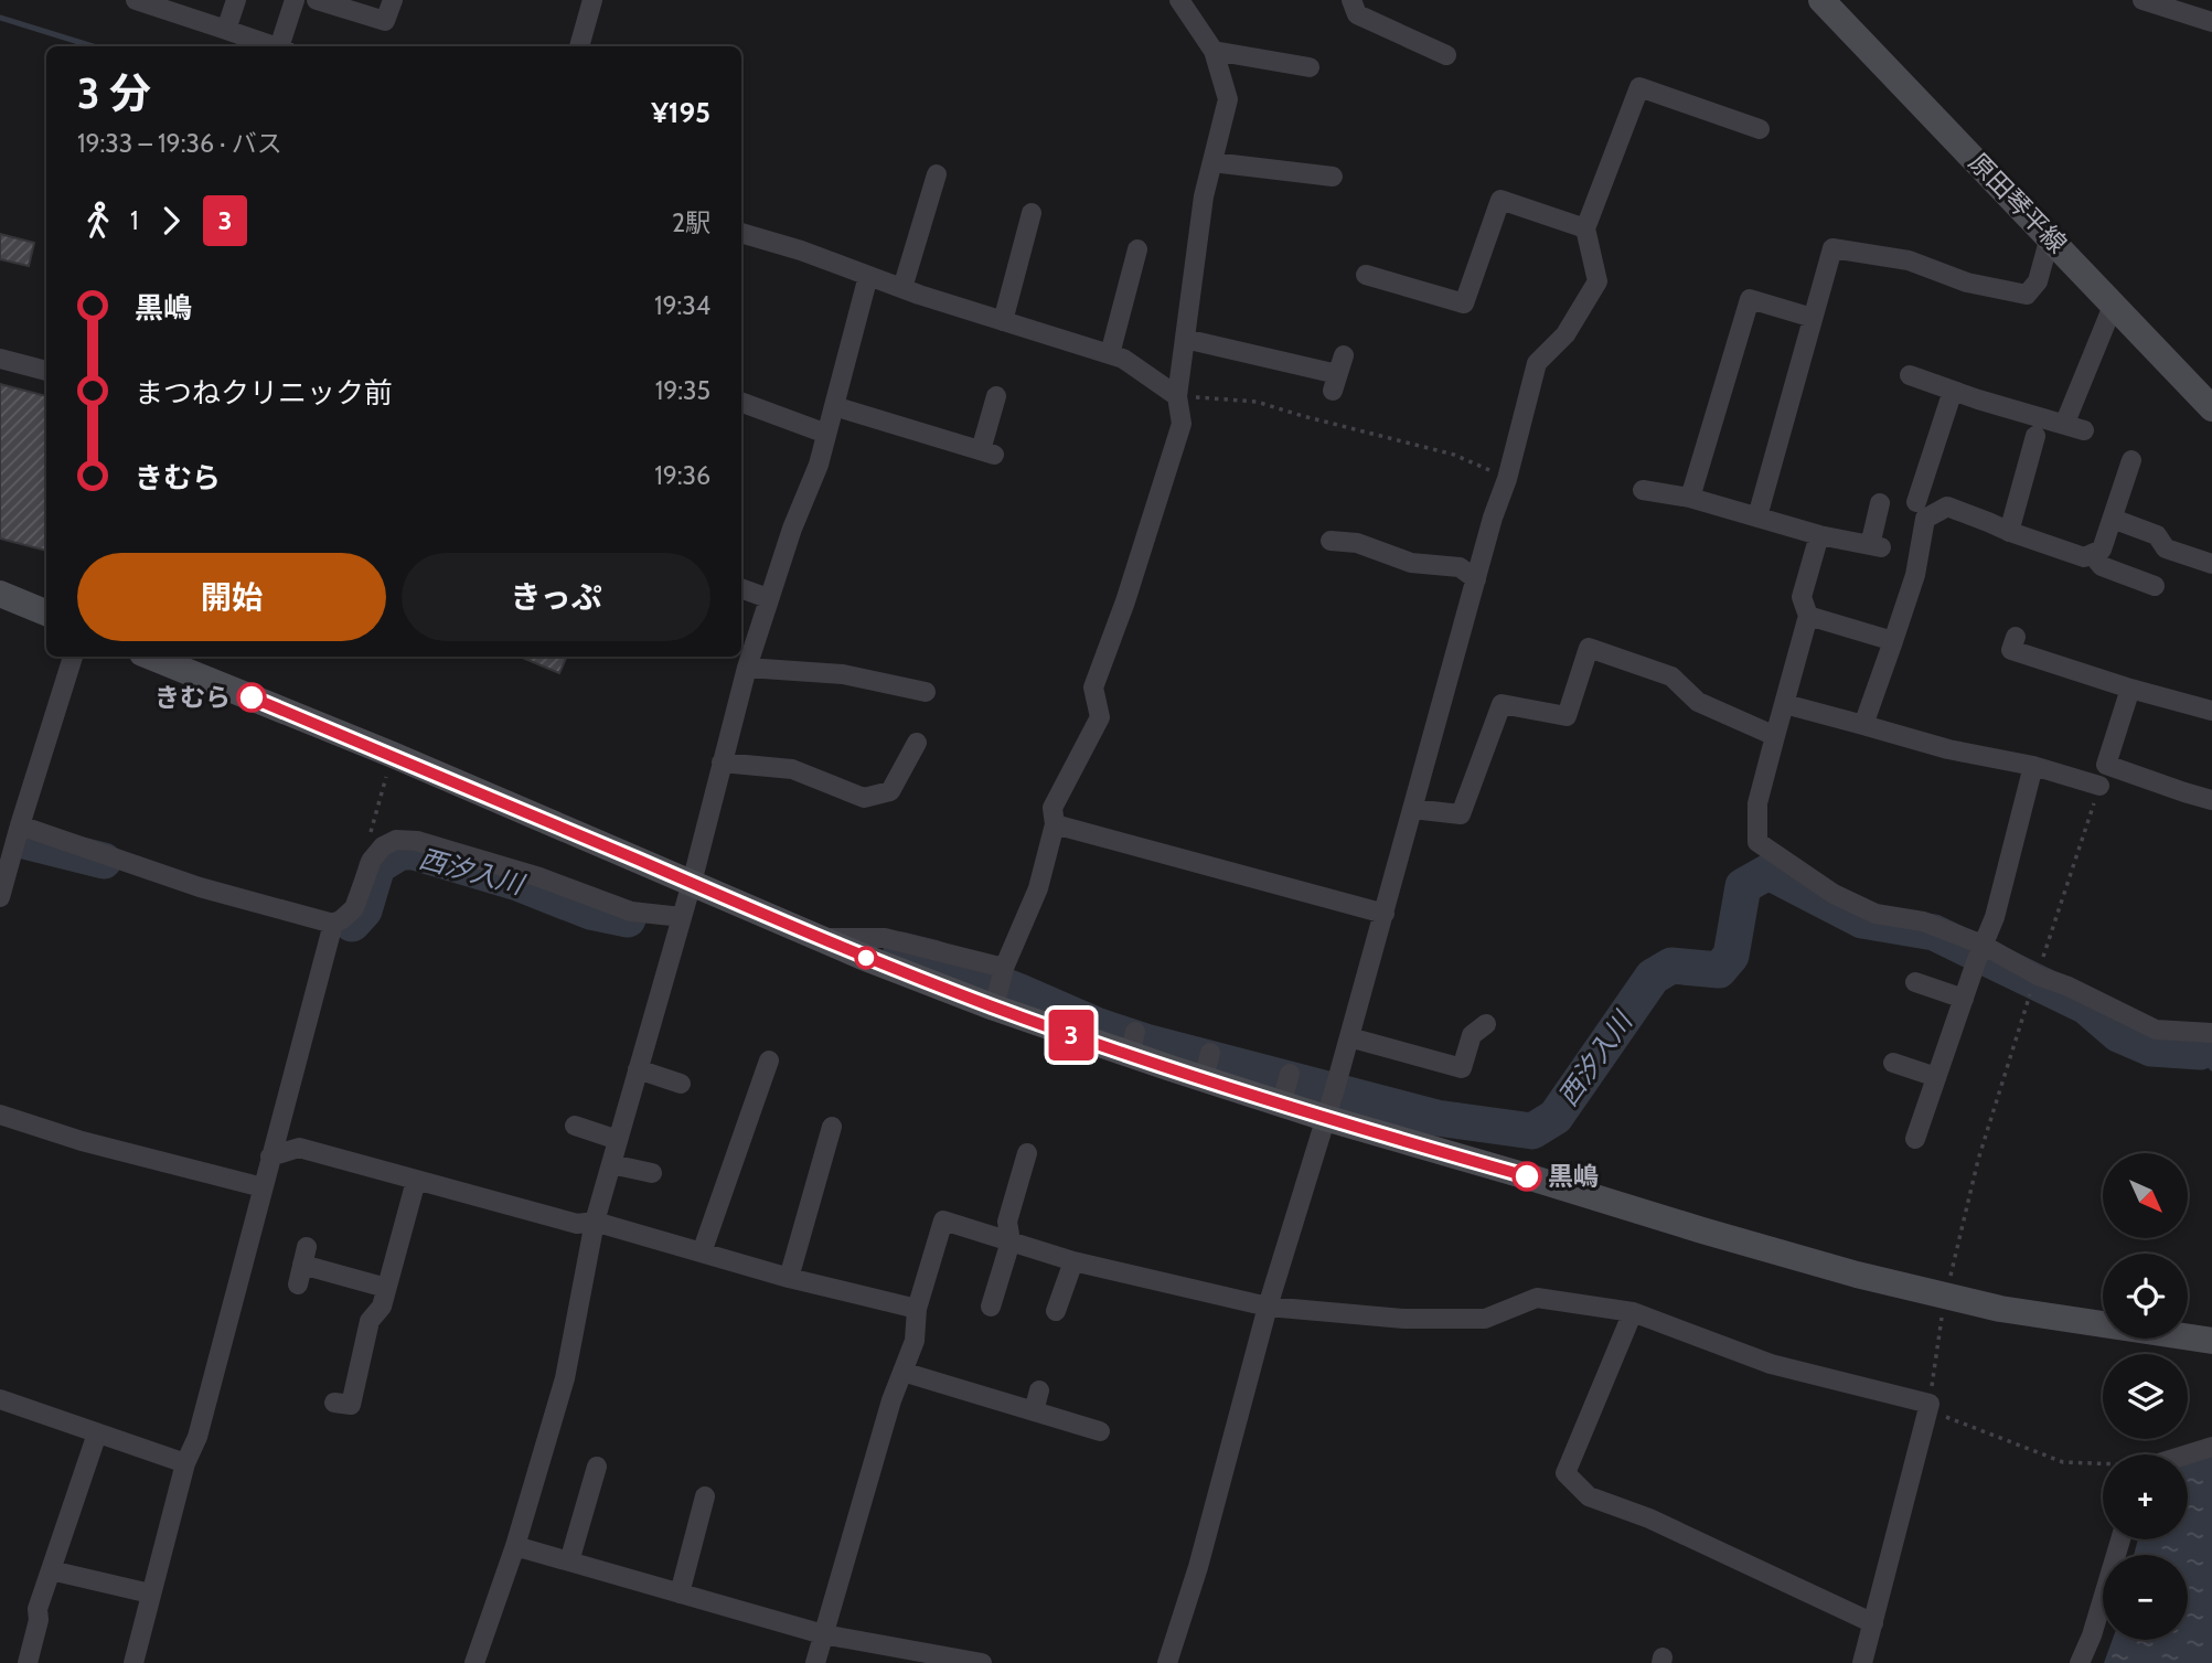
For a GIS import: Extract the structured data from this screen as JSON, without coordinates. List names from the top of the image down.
{
  "streets": {
    "street": ["原田琴平線"]
  },
  "water": ["西汐入川"],
  "places": ["きむら", "黒嶋"],
  "lines": ["bus line 3"],
  "north": "bottom right",
  "page": {
    "on_map": "3",
    "heading": ["3 分", "19:33 – 19:36 · バス", "¥195"],
    "legs": ["1", "3", "2駅"],
    "list": [
      {
        "name": "黒嶋",
        "value": "19:34"
      },
      {
        "name": "まつねクリニック前",
        "value": "19:35"
      },
      {
        "name": "きむら",
        "value": "19:36"
      }
    ],
    "buttons": ["開始", "きっぷ"],
    "map_buttons": ["+", "−"]
  }
}
